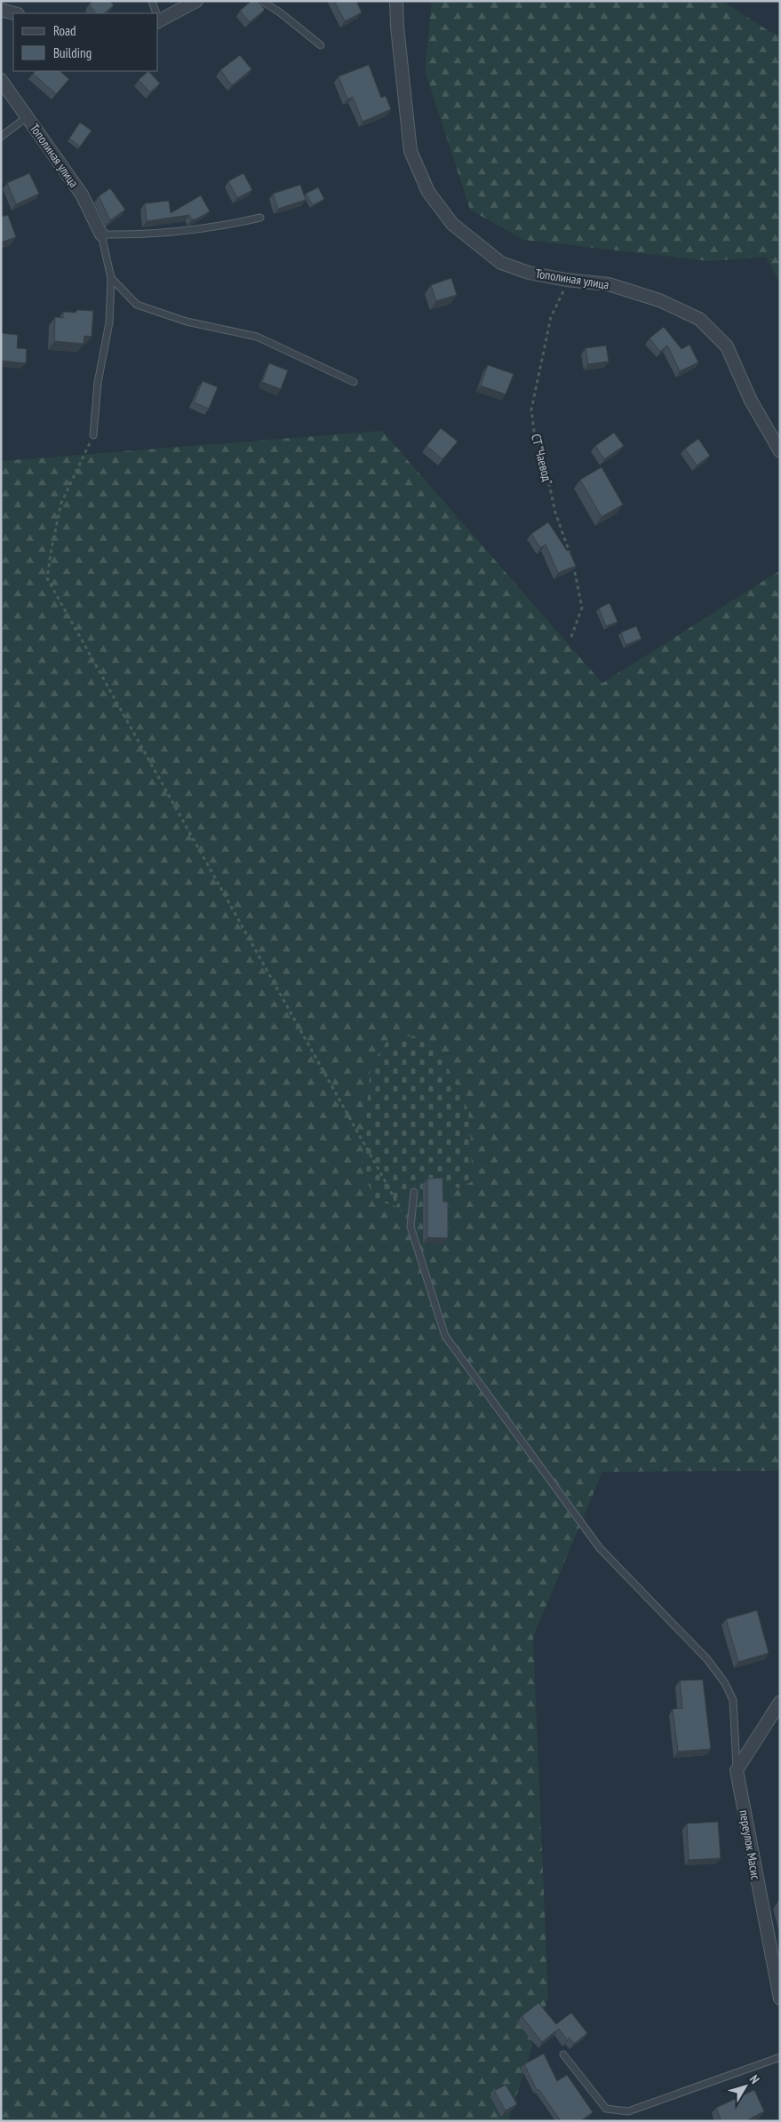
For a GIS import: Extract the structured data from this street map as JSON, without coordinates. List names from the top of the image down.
{
  "streets": {
    "street": ["Тополиная улица", "переулок Масис"],
    "path": ["СТ \"Чаевод\""]
  },
  "crossings": [
    ["Тополиная улица", "СТ \"Чаевод\""]
  ],
  "legend": ["Road", "Building"],
  "north": "top right"
}
